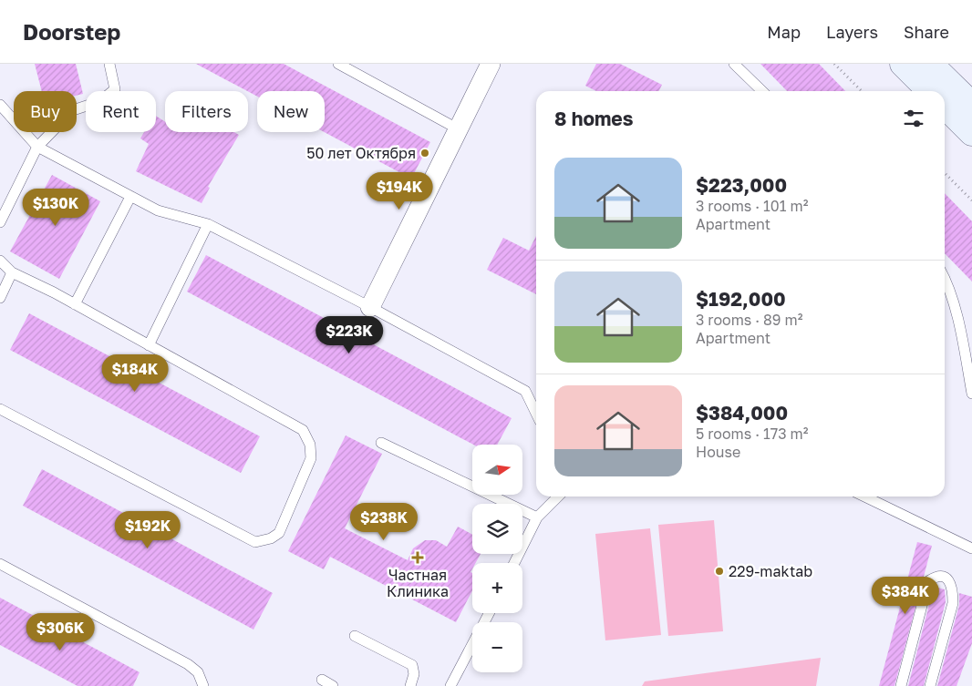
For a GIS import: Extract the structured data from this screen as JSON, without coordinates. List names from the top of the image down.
{
  "places": {
    "other": ["50 лет Октября", "229-maktab"],
    "health": ["Частная Клиника"]
  },
  "north": "right",
  "page": {
    "header": "Doorstep",
    "nav": ["Map", "Layers", "Share"],
    "chip": [
      "Buy",
      "Rent",
      "Filters",
      "New"
    ],
    "heading": "8 homes",
    "list": [
      {
        "name": "$223,000",
        "note": "3 rooms · 101 m² · Apartment"
      },
      {
        "name": "$192,000",
        "note": "3 rooms · 89 m² · Apartment"
      },
      {
        "name": "$384,000",
        "note": "5 rooms · 173 m² · House"
      }
    ],
    "price": [
      "$194K",
      "$130K",
      "$223K",
      "$184K",
      "$238K",
      "$192K",
      "$384K",
      "$306K"
    ],
    "map_buttons": ["+", "−"]
  }
}
